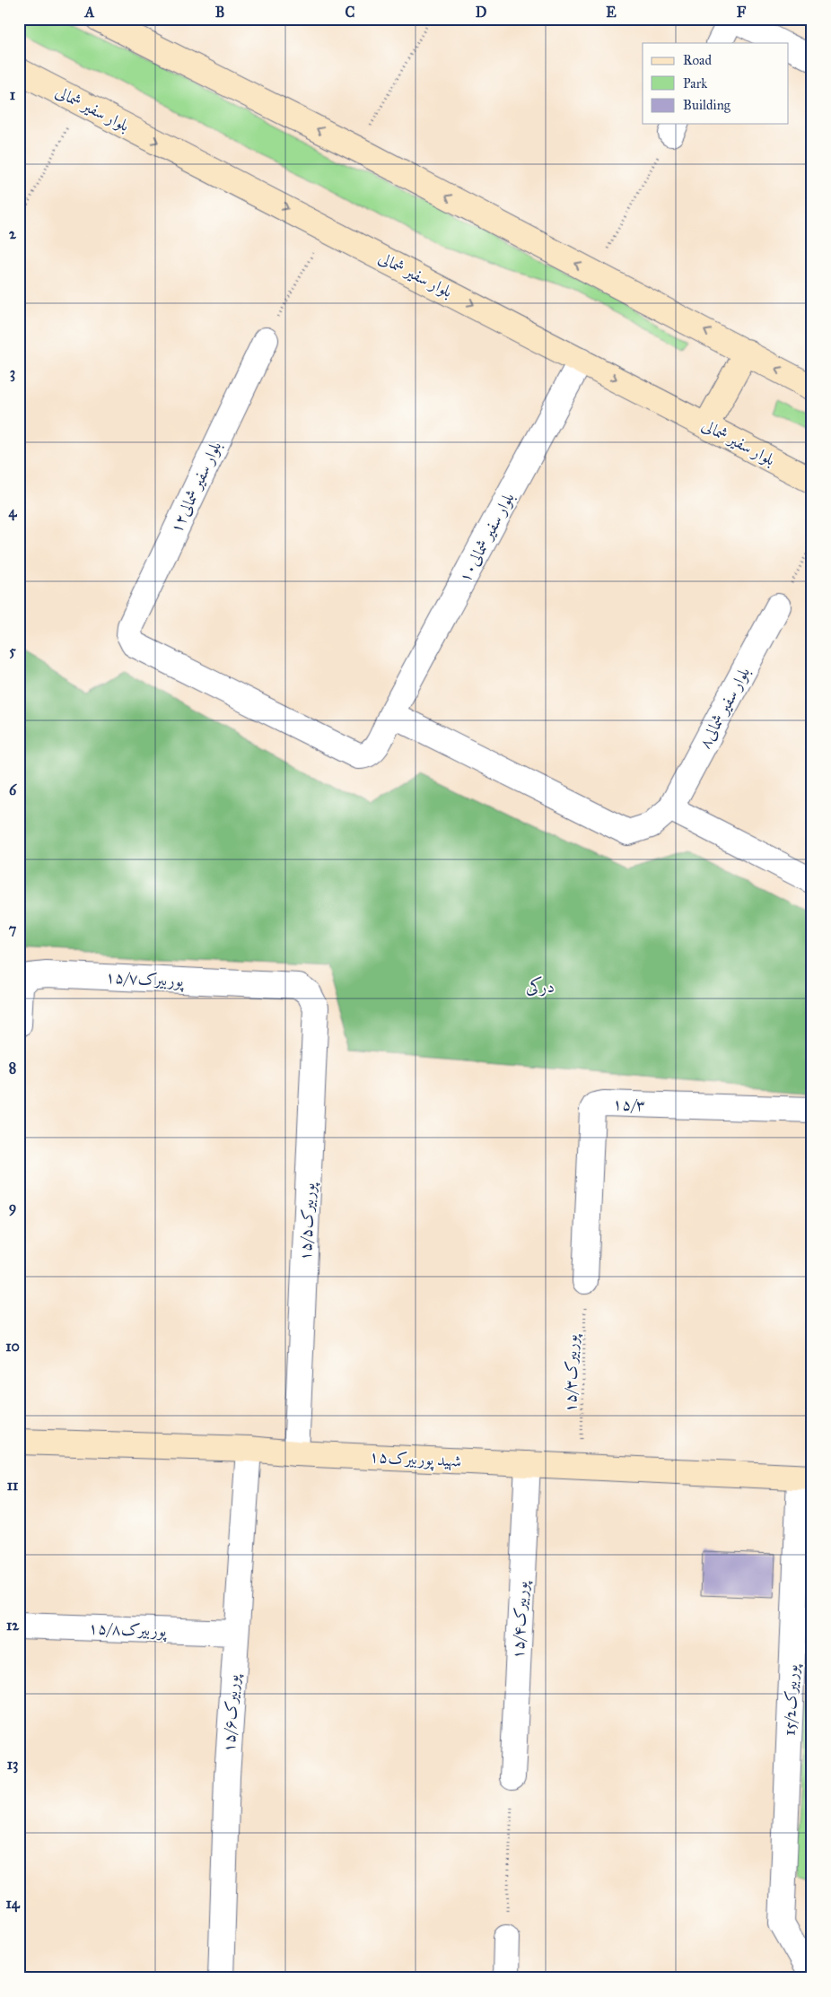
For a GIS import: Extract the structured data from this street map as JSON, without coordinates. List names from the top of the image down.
{
  "streets": {
    "main road": ["بلوار سفیر شمالی", "شهید پوربیرک۱۵"],
    "street": [
      "بلوار سفیر شمالی۱۲",
      "بلوار سفیر شمالی۱۰",
      "بلوار سفیر شمالی۸",
      "پوربیرک۱۵/۷",
      "۱۵/۳",
      "پوربیرک۱۵/۵",
      "پوربیرک۱۵/۴",
      "پوربیرک۱۵/۸",
      "پوربیرک15/2",
      "پوربیرک۱۵/۶"
    ],
    "path": ["پوربیرک۱۵/۳"]
  },
  "crossings": [
    ["بلوار سفیر شمالی", "بلوار سفیر شمالی۱۰"],
    ["بلوار سفیر شمالی۱۲", "بلوار سفیر شمالی۱۰"],
    ["پوربیرک۱۵/۷", "پوربیرک۱۵/۵"],
    ["۱۵/۳", "پوربیرک۱۵/۳"],
    ["پوربیرک۱۵/۵", "شهید پوربیرک۱۵"],
    ["پوربیرک۱۵/۳", "شهید پوربیرک۱۵"],
    ["شهید پوربیرک۱۵", "پوربیرک۱۵/۴"],
    ["شهید پوربیرک۱۵", "پوربیرک15/2"],
    ["شهید پوربیرک۱۵", "پوربیرک۱۵/۶"],
    ["پوربیرک۱۵/۸", "پوربیرک۱۵/۶"]
  ],
  "districts": ["درکی"],
  "legend": ["Road", "Park", "Building"],
  "grid": {
    "columns": [
      "A",
      "B",
      "C",
      "D",
      "E",
      "F"
    ],
    "rows": [
      "1",
      "2",
      "3",
      "4",
      "5",
      "6",
      "7",
      "8",
      "9",
      "10",
      "11",
      "12",
      "13",
      "14"
    ]
  }
}
